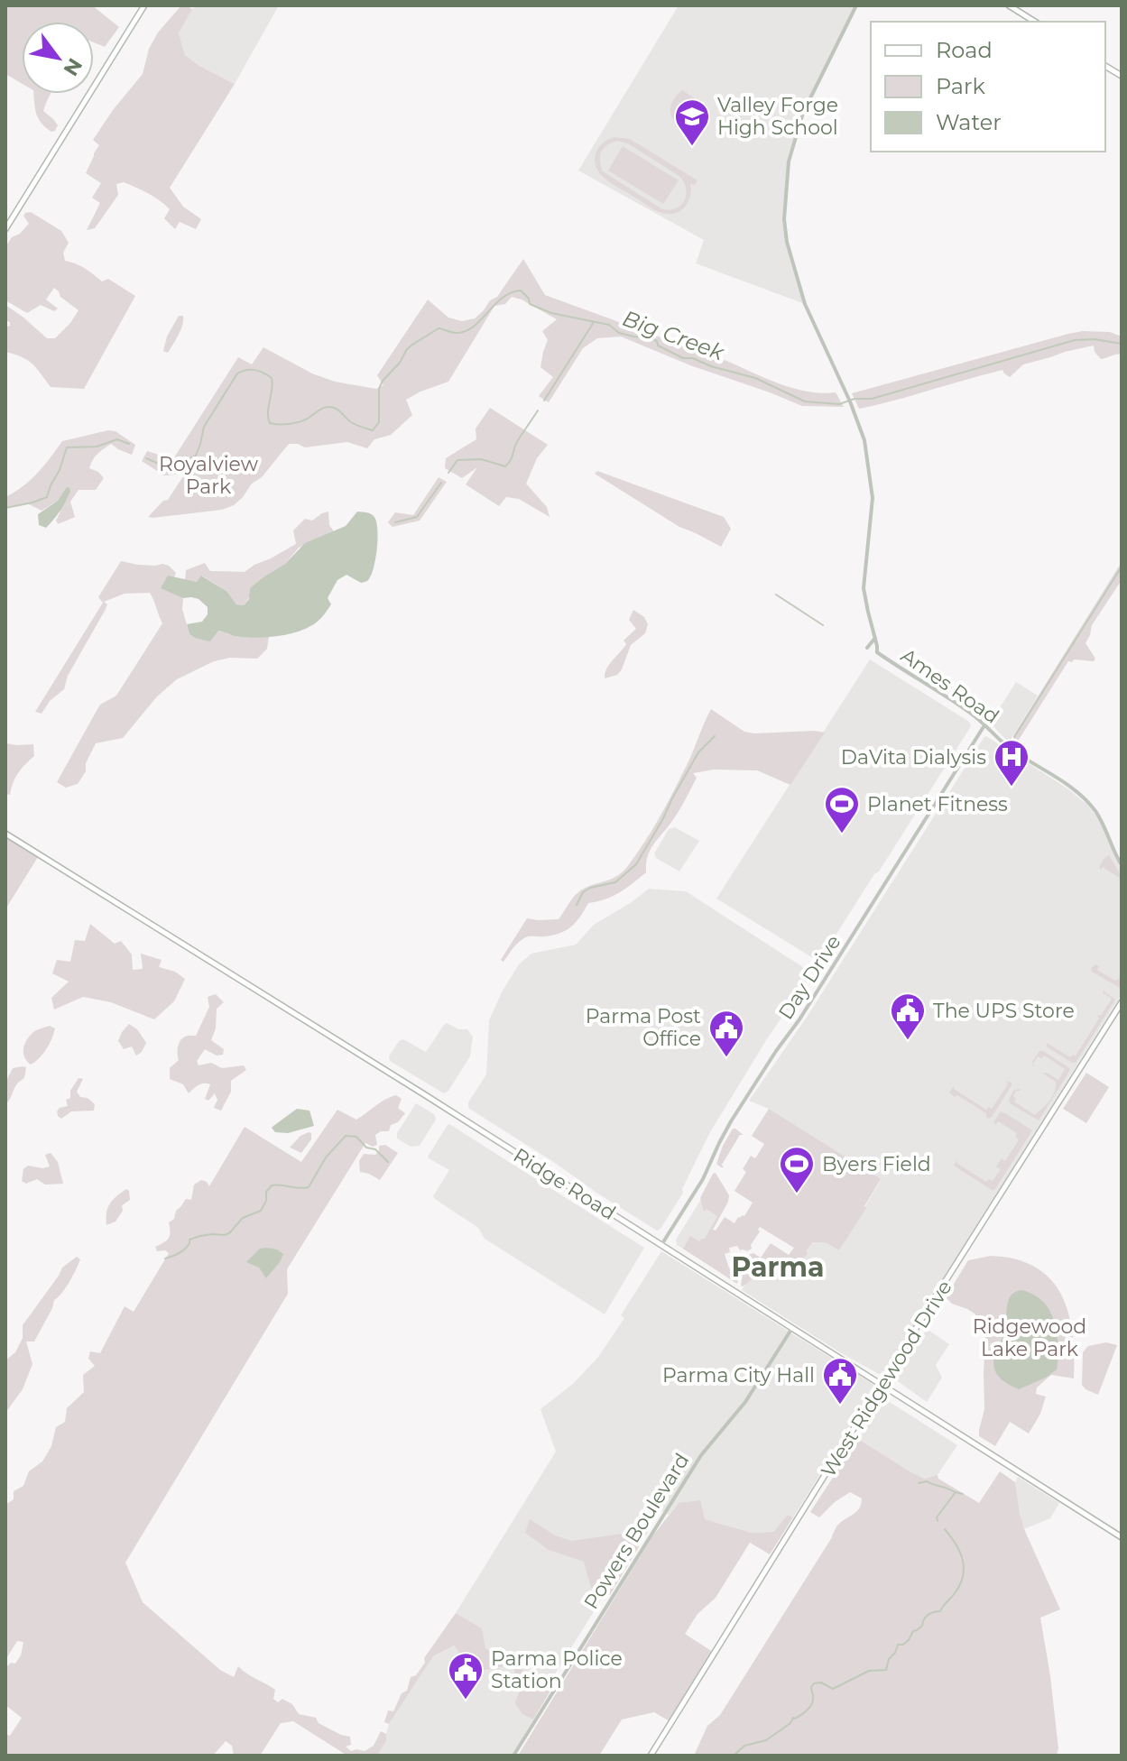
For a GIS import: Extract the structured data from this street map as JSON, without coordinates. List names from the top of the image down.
{
  "streets": {
    "main road": ["Ridge Road", "West Ridgewood Drive"],
    "street": ["Ames Road", "Day Drive", "Powers Boulevard"]
  },
  "crossings": [
    ["Ames Road", "Day Drive"],
    ["Day Drive", "Ridge Road"],
    ["Ridge Road", "West Ridgewood Drive"],
    ["Ridge Road", "Powers Boulevard"]
  ],
  "districts": ["Parma"],
  "water": ["Big Creek"],
  "parks": ["Royalview Park", "Ridgewood Lake Park"],
  "places": {
    "school or university": ["Valley Forge High School"],
    "hospital": ["DaVita Dialysis"],
    "sports": ["Planet Fitness", "Byers Field"],
    "public building": [
      "The UPS Store",
      "Parma Post Office",
      "Parma City Hall",
      "Parma Police Station"
    ]
  },
  "legend": ["Road", "Park", "Water"],
  "north": "bottom right"
}
